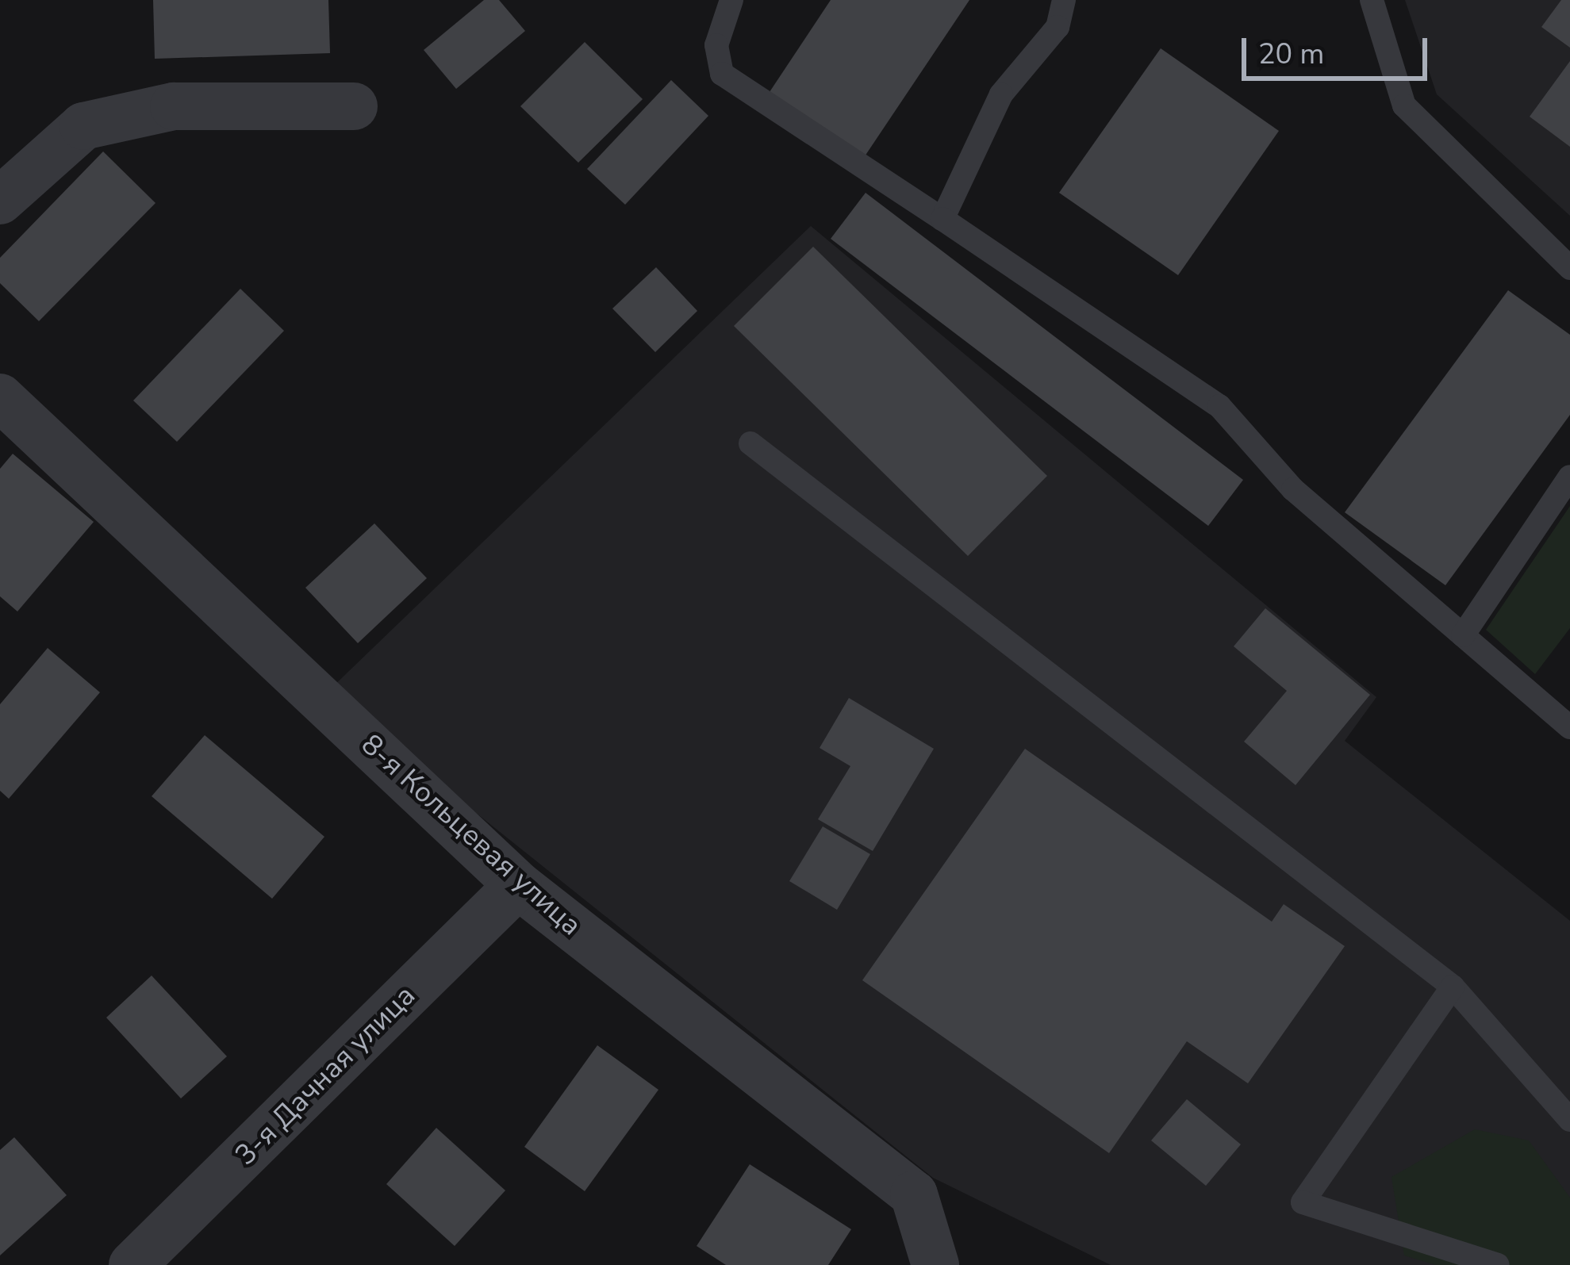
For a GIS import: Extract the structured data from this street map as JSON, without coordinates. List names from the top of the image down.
{
  "streets": {
    "street": ["8-я Кольцевая улица", "3-я Дачная улица"]
  },
  "crossings": [
    ["8-я Кольцевая улица", "3-я Дачная улица"]
  ],
  "scale_bar": "20 m"
}
